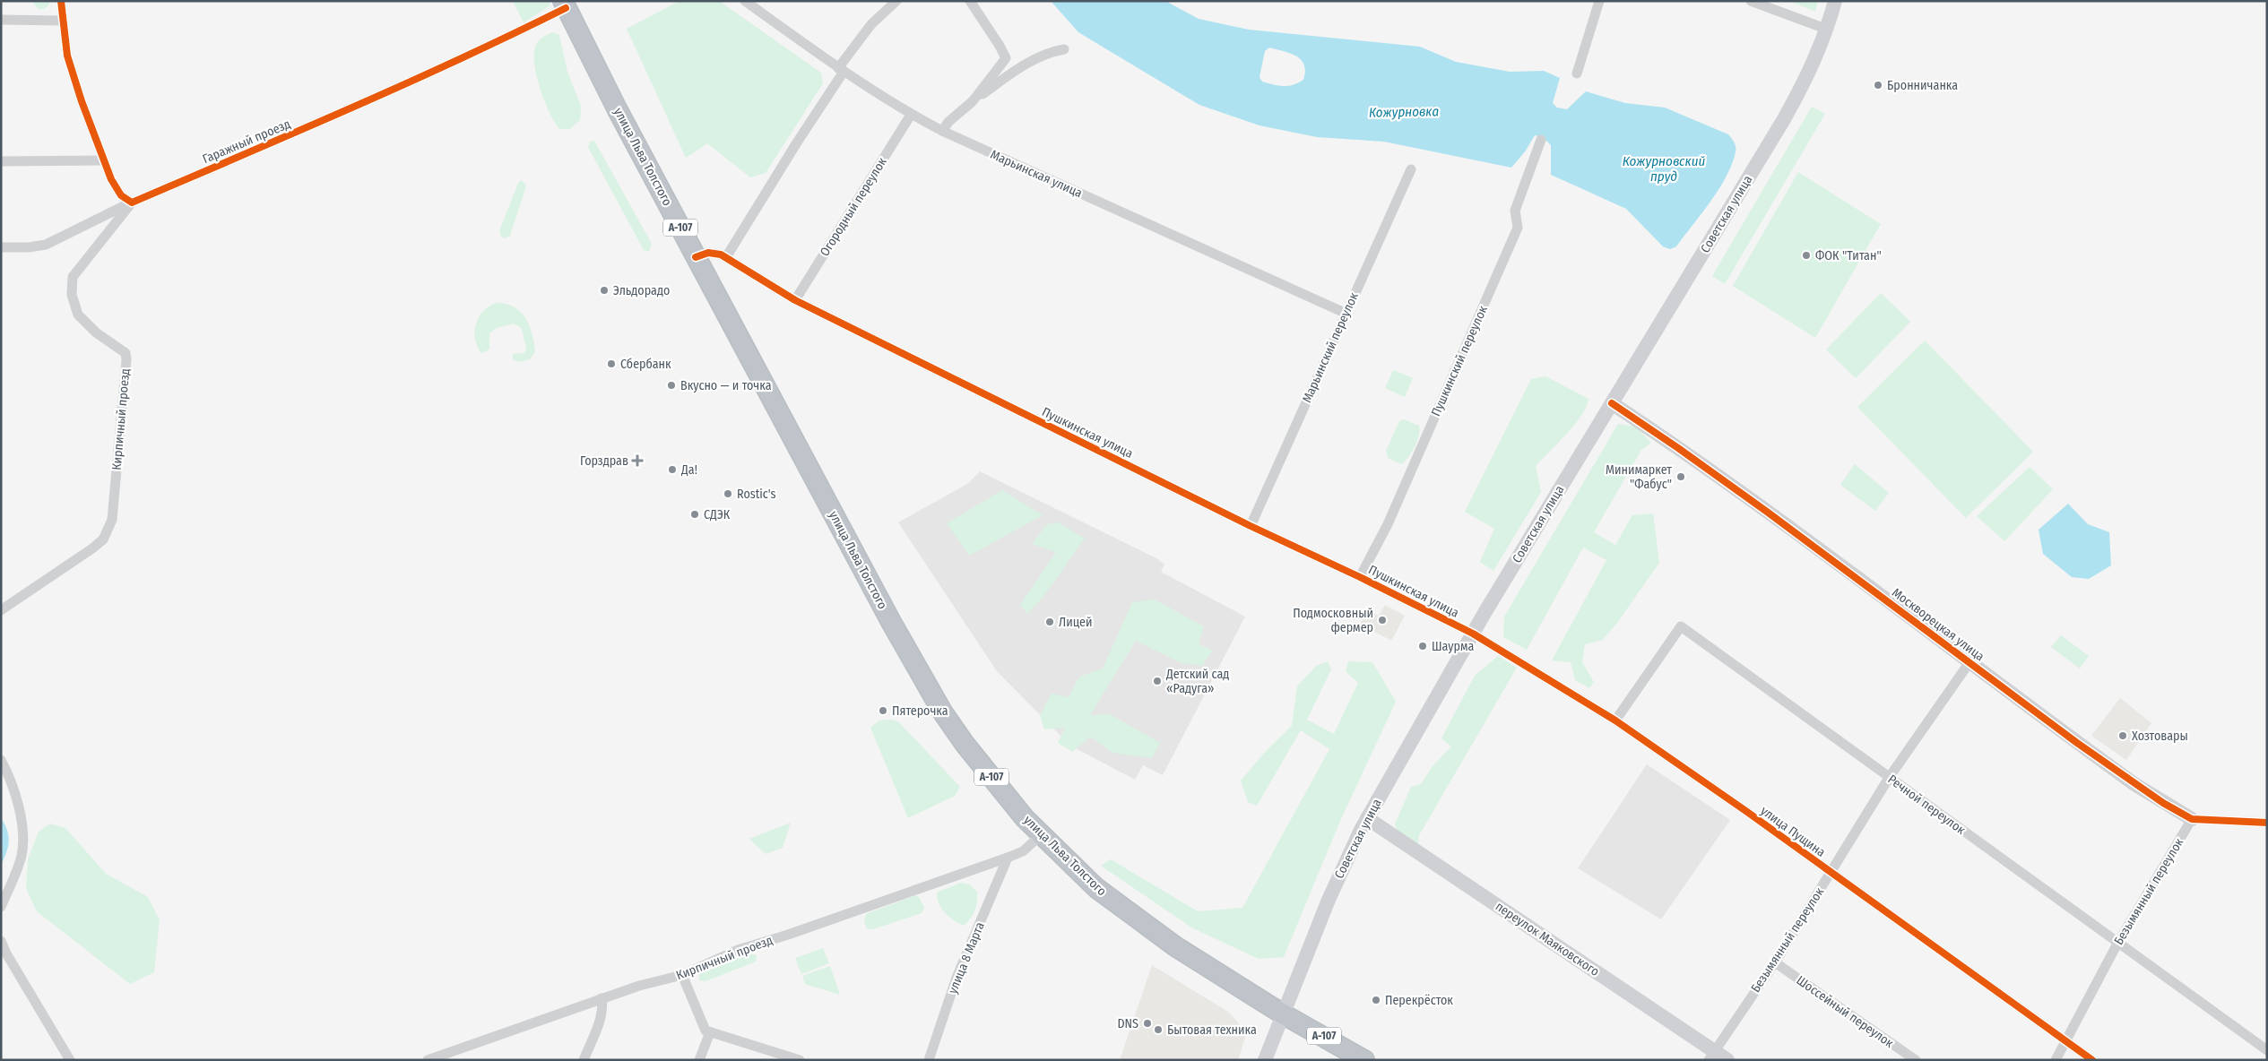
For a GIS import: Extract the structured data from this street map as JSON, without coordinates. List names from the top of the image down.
{
  "streets": {
    "highway": ["улица Льва Толстого", "А-107"],
    "main road": ["Советская улица", "Москворецкая улица", "переулок Маяковского"],
    "street": [
      "Гаражный проезд",
      "Марьинская улица",
      "Огородный переулок",
      "Марьинский переулок",
      "Пушкинский переулок",
      "Кирпичный проезд",
      "Пушкинская улица",
      "Речной переулок",
      "улица Пущина",
      "Безымянный переулок",
      "улица 8 Марта",
      "Шоссейный переулок"
    ]
  },
  "crossings": [
    ["Гаражный проезд", "улица Льва Толстого"],
    ["Гаражный проезд", "Кирпичный проезд"],
    ["улица Льва Толстого", "Советская улица"],
    ["улица Льва Толстого", "А-107"],
    ["улица Льва Толстого", "Кирпичный проезд"],
    ["улица Льва Толстого", "Пушкинская улица"],
    ["Марьинская улица", "Огородный переулок"],
    ["Марьинская улица", "Марьинский переулок"],
    ["Огородный переулок", "Пушкинская улица"],
    ["Советская улица", "А-107"],
    ["Советская улица", "Пушкинская улица"],
    ["Советская улица", "Москворецкая улица"],
    ["Советская улица", "улица Пущина"],
    ["Советская улица", "переулок Маяковского"],
    ["Марьинский переулок", "Пушкинская улица"],
    ["Пушкинский переулок", "Пушкинская улица"],
    ["Кирпичный проезд", "улица 8 Марта"],
    ["Пушкинская улица", "улица Пущина"],
    ["Москворецкая улица", "Безымянный переулок"],
    ["Речной переулок", "улица Пущина"],
    ["Речной переулок", "Безымянный переулок"],
    ["улица Пущина", "Безымянный переулок"],
    ["Безымянный переулок", "переулок Маяковского"],
    ["Безымянный переулок", "Шоссейный переулок"]
  ],
  "water": ["Кожурновка", "Кожурновский пруд"],
  "places": {
    "other": [
      "Бронничанка",
      "ФОК \"Титан\"",
      "Эльдорадо",
      "Сбербанк",
      "Вкусно — и точка",
      "Да!",
      "Минимаркет \"Фабус\"",
      "Rostic's",
      "СДЭК",
      "Подмосковный фермер",
      "Лицей",
      "Шаурма",
      "Детский сад «Радуга»",
      "Пятерочка",
      "Хозтовары",
      "Перекрёсток",
      "DNS",
      "Бытовая техника"
    ],
    "health": ["Горздрав"]
  }
}
